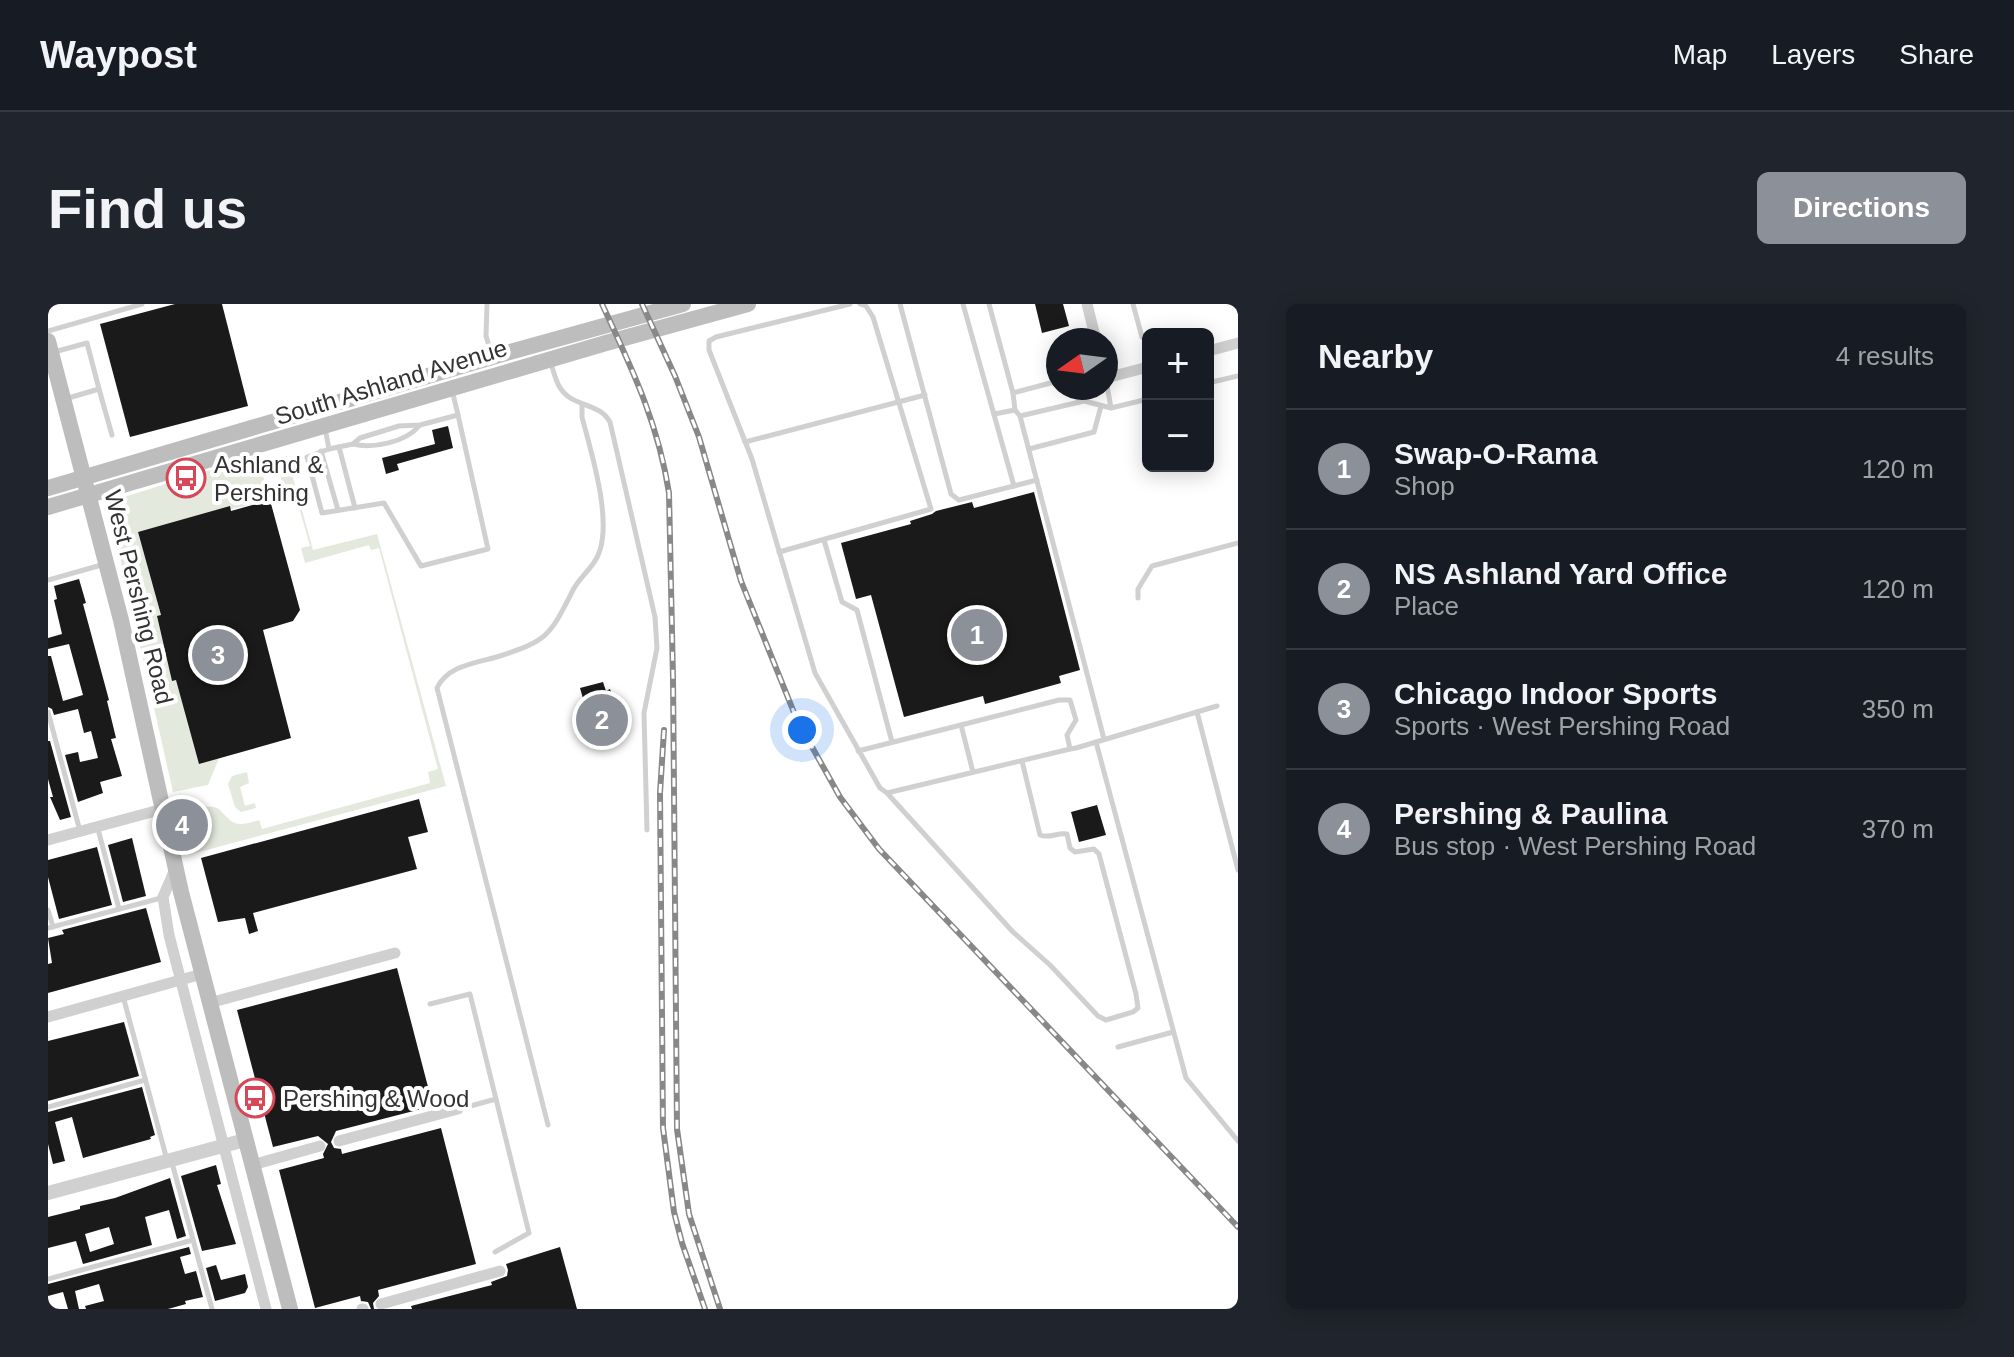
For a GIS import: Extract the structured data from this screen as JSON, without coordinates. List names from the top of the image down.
{
  "streets": {
    "main road": ["South Ashland Avenue", "West Pershing Road"]
  },
  "crossings": [
    ["South Ashland Avenue", "West Pershing Road"]
  ],
  "places": {
    "bus stop": ["Ashland & Pershing", "Pershing & Wood"]
  },
  "north": "left",
  "page": {
    "header": "Waypost",
    "nav": ["Map", "Layers", "Share"],
    "buttons": "Directions",
    "title": "Find us",
    "heading": ["Nearby", "4 results"],
    "map_buttons": ["+", "−"],
    "list": [
      {
        "mark": "1",
        "name": "Swap-O-Rama",
        "note": "Shop",
        "value": "120 m"
      },
      {
        "mark": "2",
        "name": "NS Ashland Yard Office",
        "note": "Place",
        "value": "120 m"
      },
      {
        "mark": "3",
        "name": "Chicago Indoor Sports",
        "note": "Sports · West Pershing Road",
        "value": "350 m"
      },
      {
        "mark": "4",
        "name": "Pershing & Paulina",
        "note": "Bus stop · West Pershing Road",
        "value": "370 m"
      }
    ],
    "pins": [
      "1",
      "3",
      "2",
      "4"
    ]
  }
}
